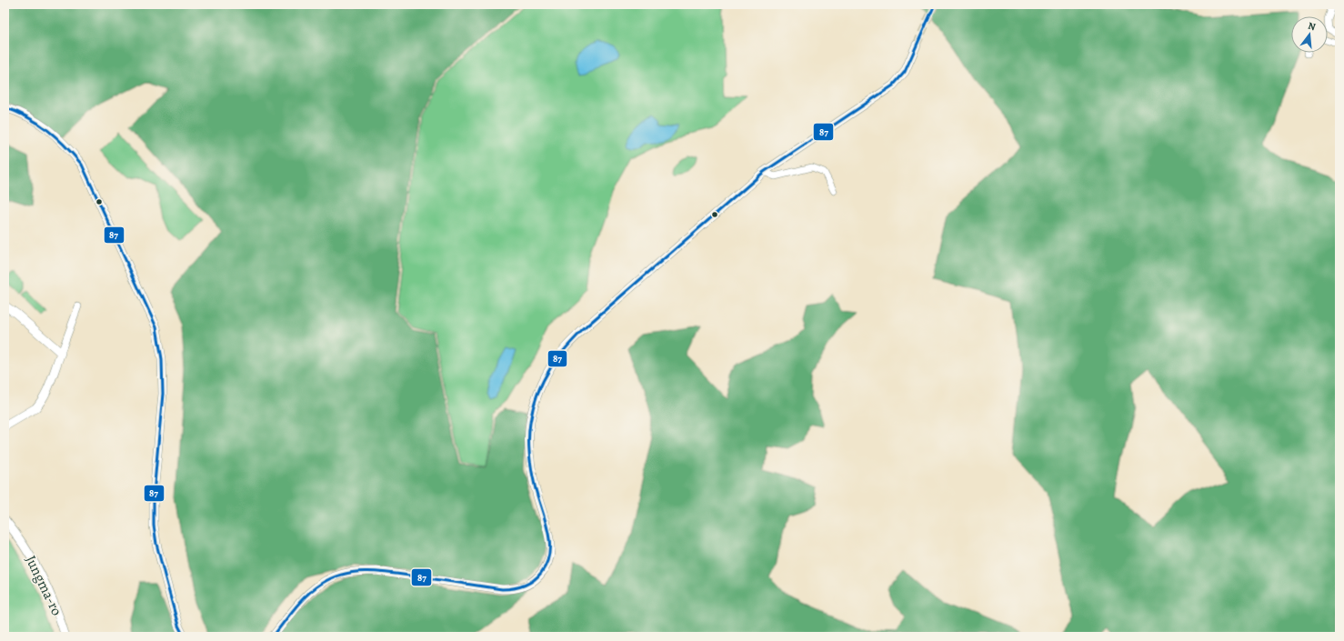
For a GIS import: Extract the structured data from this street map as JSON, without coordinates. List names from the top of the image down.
{
  "streets": {
    "street": ["Jungma-ro"]
  },
  "lines": ["transit line 87"],
  "north": "top"
}
